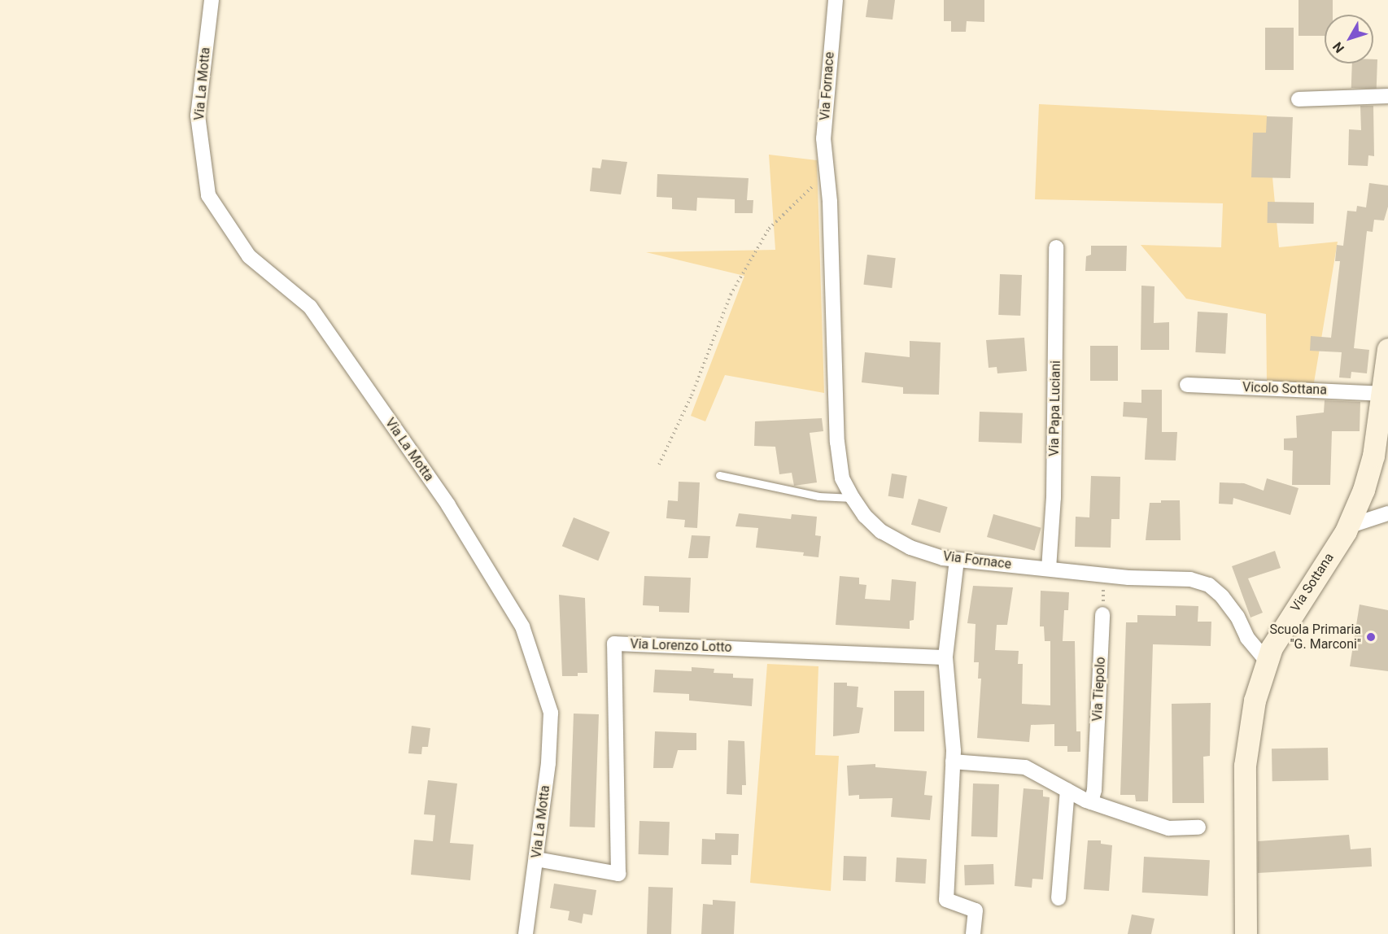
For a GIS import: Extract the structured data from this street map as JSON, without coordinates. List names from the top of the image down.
{
  "streets": {
    "street": [
      "Via La Motta",
      "Via Fornace",
      "Vicolo Sottana",
      "Via Papa Luciani",
      "Via Sottana",
      "Via Lorenzo Lotto",
      "Via Tiepolo"
    ]
  },
  "crossings": [
    ["Via La Motta", "Via Lorenzo Lotto"],
    ["Via Fornace", "Via Papa Luciani"],
    ["Via Fornace", "Via Sottana"],
    ["Vicolo Sottana", "Via Sottana"]
  ],
  "places": ["Scuola Primaria \"G. Marconi\""],
  "north": "bottom left"
}
